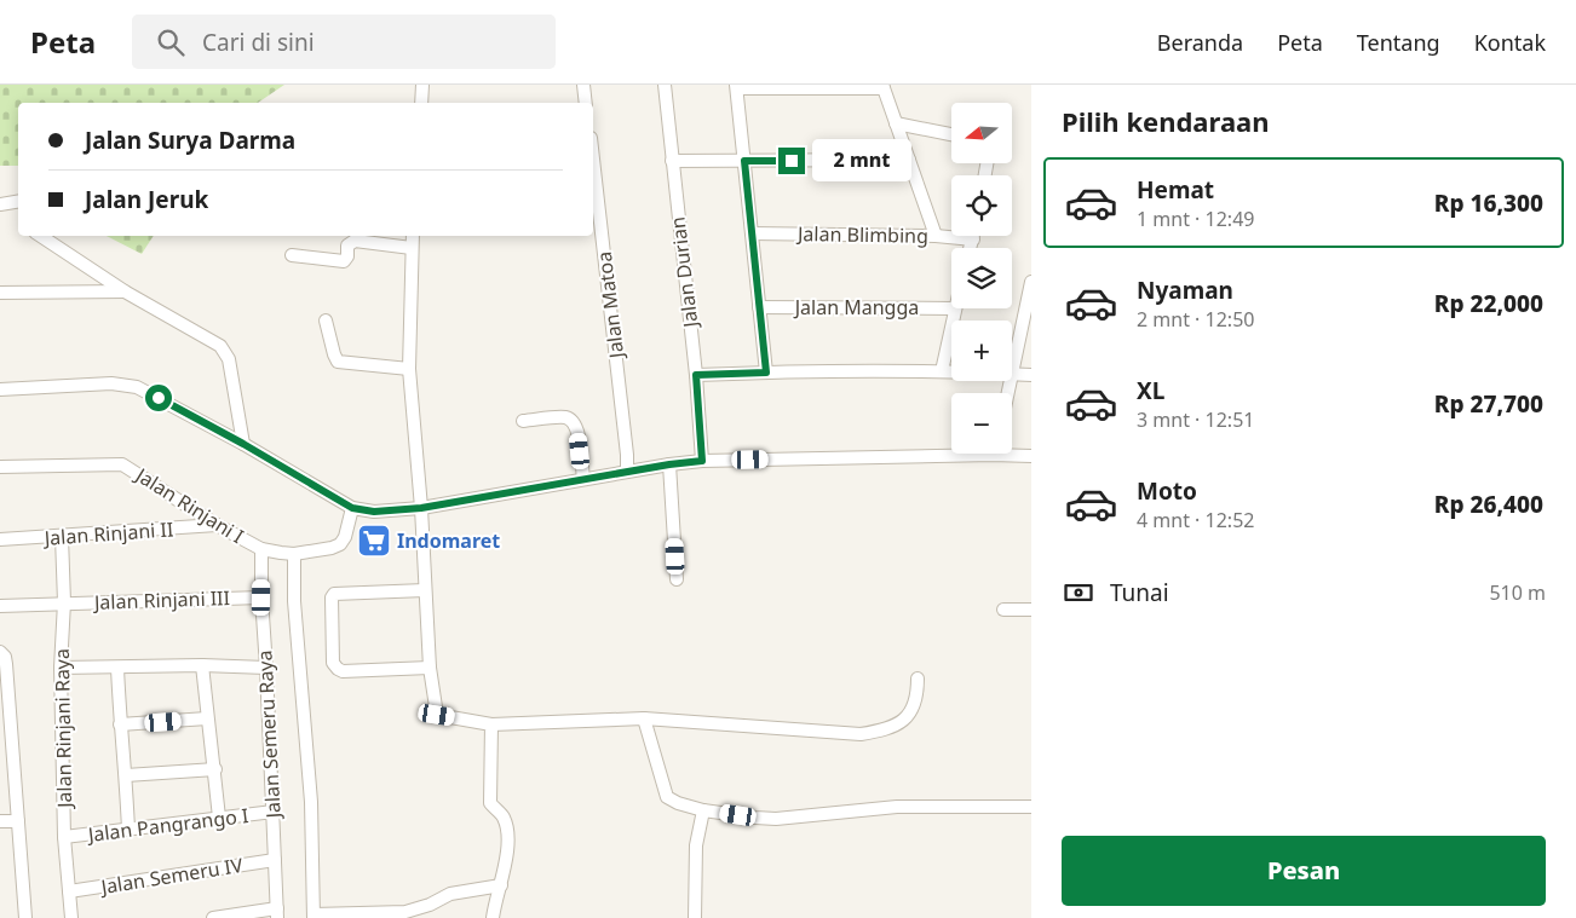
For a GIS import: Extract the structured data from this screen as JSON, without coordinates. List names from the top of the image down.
{
  "streets": {
    "street": [
      "Jalan Blimbing",
      "Jalan Durian",
      "Jalan Matoa",
      "Jalan Mangga",
      "Jalan Rinjani I",
      "Jalan Rinjani II",
      "Jalan Rinjani III",
      "Jalan Rinjani Raya",
      "Jalan Semeru Raya",
      "Jalan Pangrango I",
      "Jalan Semeru IV"
    ]
  },
  "crossings": [
    ["Jalan Rinjani I", "Jalan Rinjani II"],
    ["Jalan Rinjani I", "Jalan Semeru Raya"],
    ["Jalan Rinjani II", "Jalan Rinjani Raya"],
    ["Jalan Rinjani III", "Jalan Rinjani Raya"],
    ["Jalan Rinjani III", "Jalan Semeru Raya"],
    ["Jalan Rinjani Raya", "Jalan Pangrango I"],
    ["Jalan Rinjani Raya", "Jalan Semeru IV"],
    ["Jalan Semeru Raya", "Jalan Pangrango I"],
    ["Jalan Semeru Raya", "Jalan Semeru IV"]
  ],
  "places": {
    "supermarket": ["Indomaret"]
  },
  "north": "left",
  "page": {
    "header": "Peta",
    "search": "Cari di sini",
    "nav": [
      "Beranda",
      "Peta",
      "Tentang",
      "Kontak"
    ],
    "heading": "Pilih kendaraan",
    "map_buttons": ["+", "−"],
    "banner": ["Jalan Surya Darma", "Jalan Jeruk"],
    "bubble": "2 mnt",
    "list": [
      {
        "name": "Hemat",
        "note": "1 mnt · 12:49",
        "value": "Rp 16,300"
      },
      {
        "name": "Nyaman",
        "note": "2 mnt · 12:50",
        "value": "Rp 22,000"
      },
      {
        "name": "XL",
        "note": "3 mnt · 12:51",
        "value": "Rp 27,700"
      },
      {
        "name": "Moto",
        "note": "4 mnt · 12:52",
        "value": "Rp 26,400"
      }
    ],
    "pay": ["Tunai", "510 m"],
    "buttons": "Pesan"
  }
}
